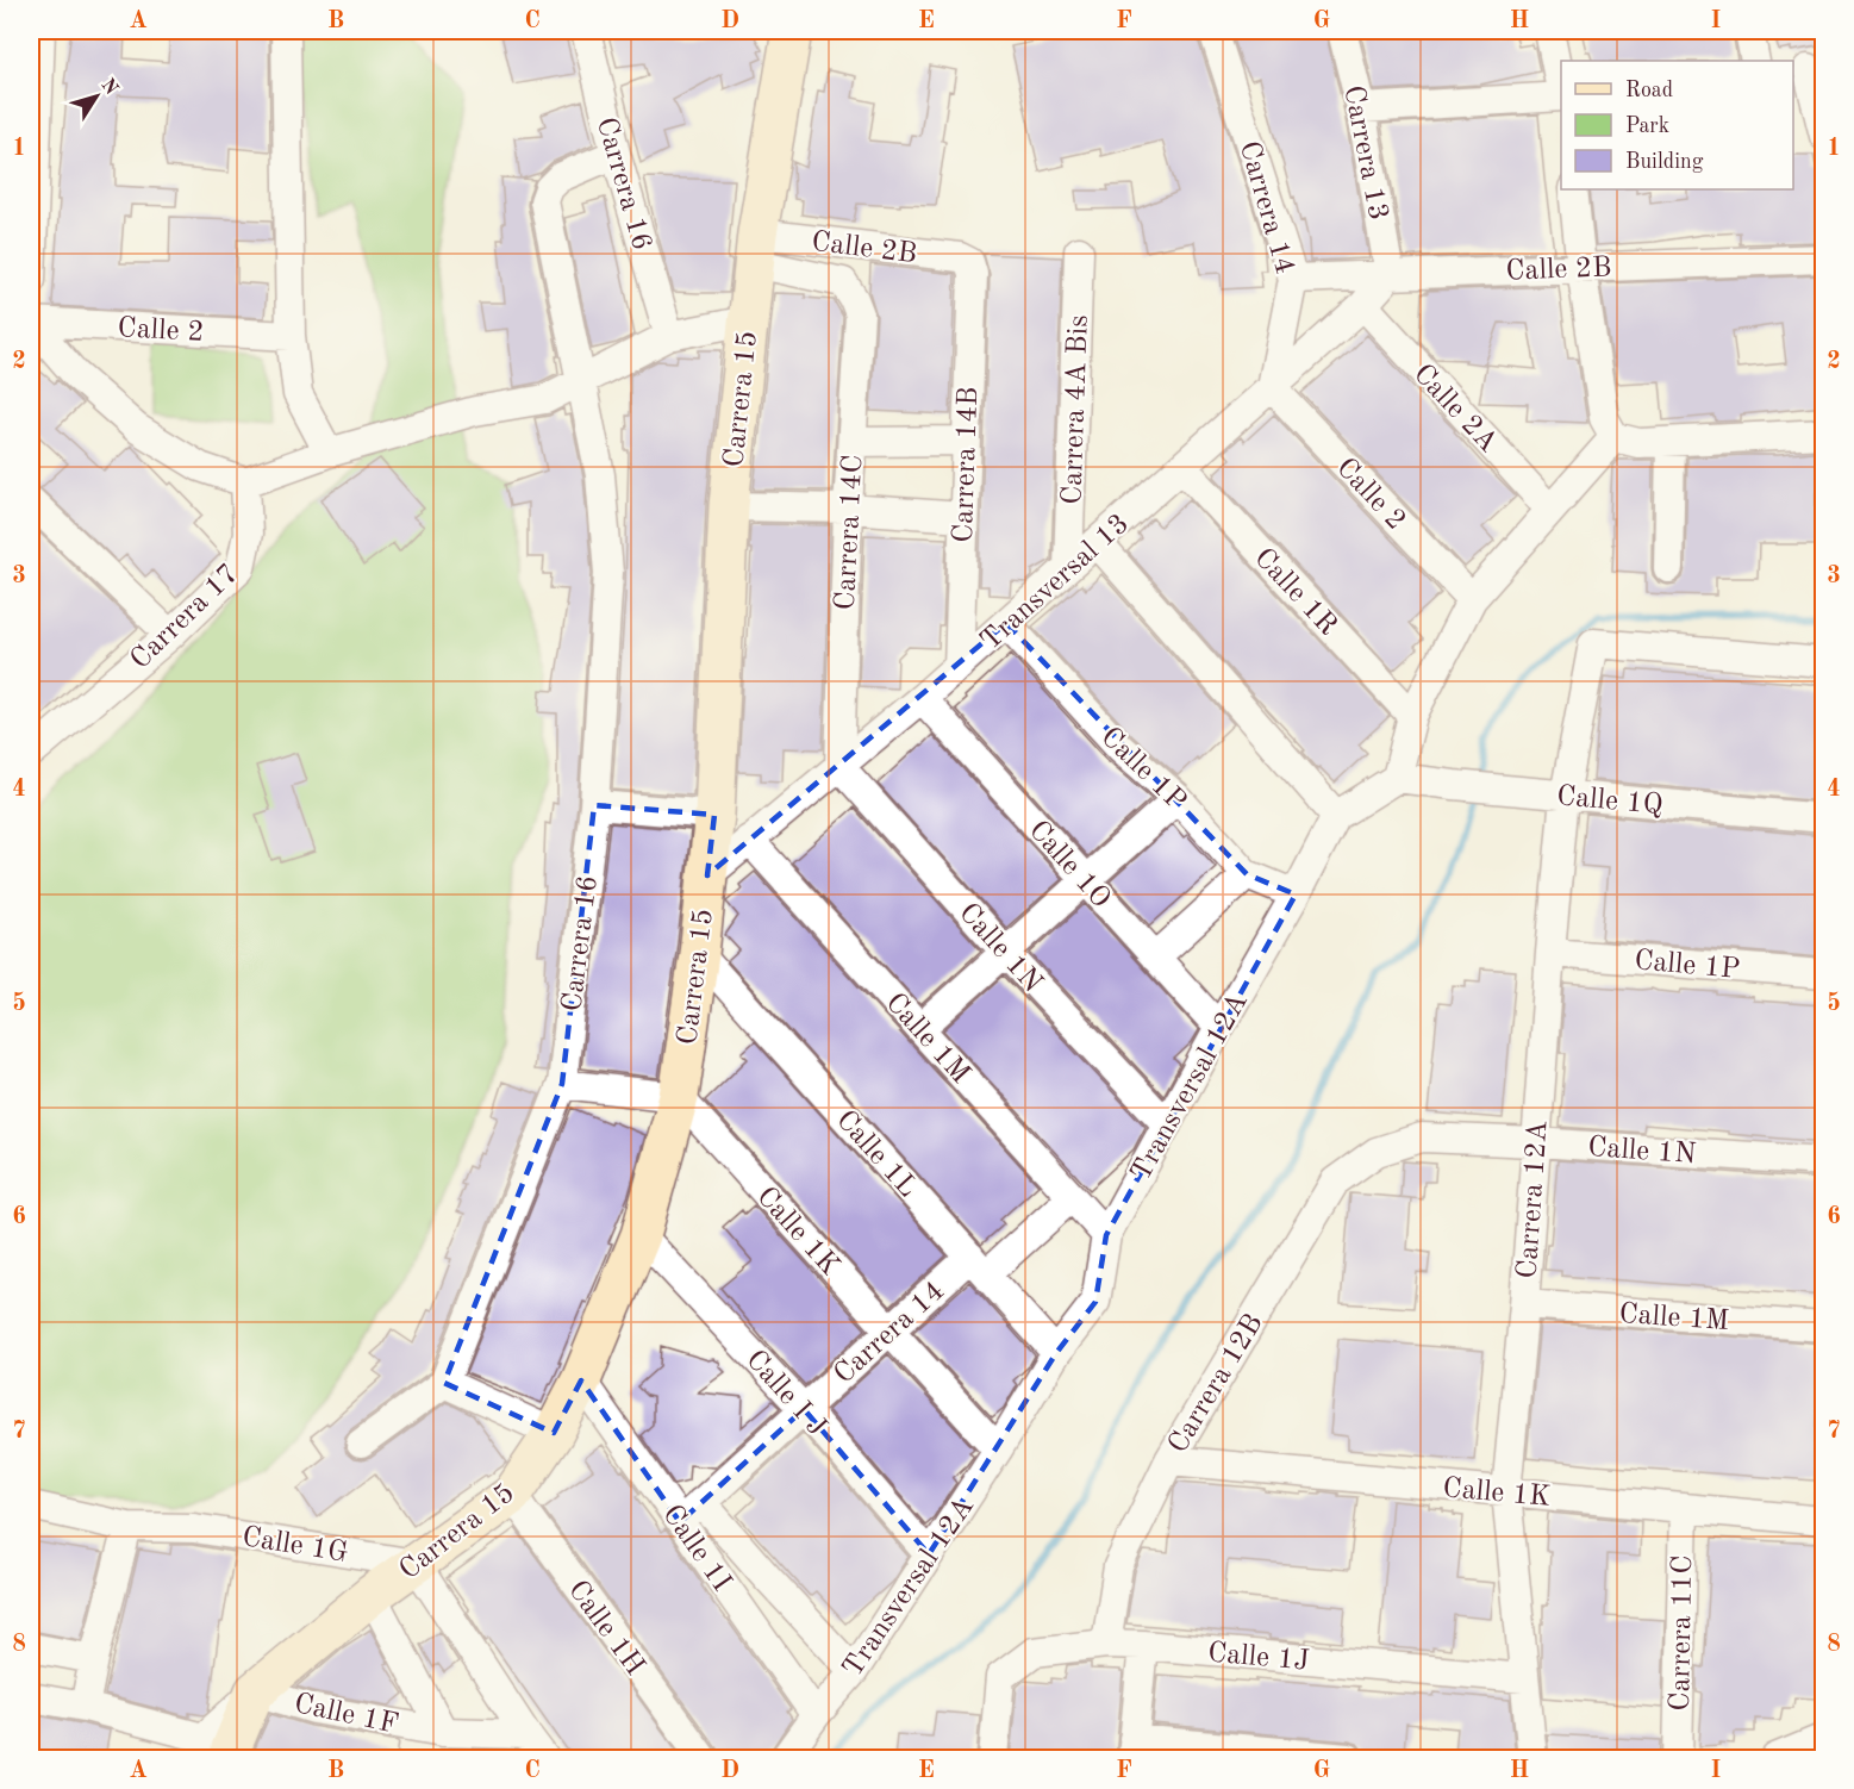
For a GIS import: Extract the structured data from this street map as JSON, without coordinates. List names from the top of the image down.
{
  "streets": {
    "main road": ["Carrera 15"],
    "street": [
      "Carrera 13",
      "Carrera 16",
      "Carrera 14",
      "Calle 2B",
      "Calle 2",
      "Calle 2A",
      "Carrera 4A Bis",
      "Carrera 14B",
      "Carrera 14C",
      "Transversal 13",
      "Calle 1R",
      "Carrera 17",
      "Calle 1P",
      "Calle 1Q",
      "Calle 1O",
      "Calle 1N",
      "Calle 1M",
      "Transversal 12A",
      "Calle 1L",
      "Carrera 12A",
      "Calle 1K",
      "Carrera 12B",
      "Calle I J",
      "Calle 1G",
      "Calle 1I",
      "Calle 1H",
      "Carrera 11C",
      "Calle 1J",
      "Calle 1F"
    ]
  },
  "crossings": [
    ["Carrera 13", "Calle 2B"],
    ["Carrera 13", "Transversal 13"],
    ["Carrera 14", "Calle 2B"],
    ["Carrera 14", "Calle 2"],
    ["Carrera 14", "Transversal 13"],
    ["Carrera 14", "Calle 1M"],
    ["Carrera 14", "Calle 1L"],
    ["Carrera 14", "Calle 1K"],
    ["Carrera 14", "Calle I J"],
    ["Carrera 14", "Calle 1I"],
    ["Calle 2B", "Carrera 15"],
    ["Calle 2B", "Carrera 14B"],
    ["Calle 2B", "Carrera 14C"],
    ["Calle 2B", "Transversal 13"],
    ["Calle 2", "Transversal 13"],
    ["Carrera 15", "Carrera 14C"],
    ["Carrera 15", "Transversal 13"],
    ["Carrera 15", "Calle 1L"],
    ["Carrera 15", "Calle 1K"],
    ["Carrera 15", "Calle I J"],
    ["Carrera 15", "Calle 1G"],
    ["Carrera 15", "Calle 1I"],
    ["Carrera 15", "Calle 1H"],
    ["Carrera 15", "Calle 1F"],
    ["Calle 2A", "Transversal 13"],
    ["Carrera 4A Bis", "Transversal 13"],
    ["Carrera 14B", "Transversal 13"],
    ["Carrera 14C", "Transversal 13"],
    ["Carrera 14C", "Calle 1N"],
    ["Transversal 13", "Calle 1R"],
    ["Transversal 13", "Calle 1P"],
    ["Transversal 13", "Calle 1O"],
    ["Transversal 13", "Calle 1N"],
    ["Transversal 13", "Calle 1M"],
    ["Calle 1P", "Transversal 12A"],
    ["Calle 1P", "Carrera 12A"],
    ["Calle 1Q", "Carrera 12A"],
    ["Calle 1O", "Transversal 12A"],
    ["Calle 1N", "Transversal 12A"],
    ["Calle 1N", "Carrera 12A"],
    ["Calle 1N", "Carrera 12B"],
    ["Calle 1M", "Transversal 12A"],
    ["Calle 1M", "Carrera 12A"],
    ["Transversal 12A", "Calle 1L"],
    ["Transversal 12A", "Calle 1K"],
    ["Transversal 12A", "Calle I J"],
    ["Transversal 12A", "Calle 1I"],
    ["Carrera 12A", "Calle 1K"],
    ["Carrera 12A", "Calle 1J"],
    ["Calle 1K", "Carrera 12B"],
    ["Calle 1K", "Carrera 11C"],
    ["Carrera 12B", "Calle 1J"]
  ],
  "legend": ["Road", "Park", "Building"],
  "north": "top right",
  "grid": {
    "columns": [
      "A",
      "B",
      "C",
      "D",
      "E",
      "F",
      "G",
      "H",
      "I"
    ],
    "rows": [
      "1",
      "2",
      "3",
      "4",
      "5",
      "6",
      "7",
      "8"
    ]
  }
}
